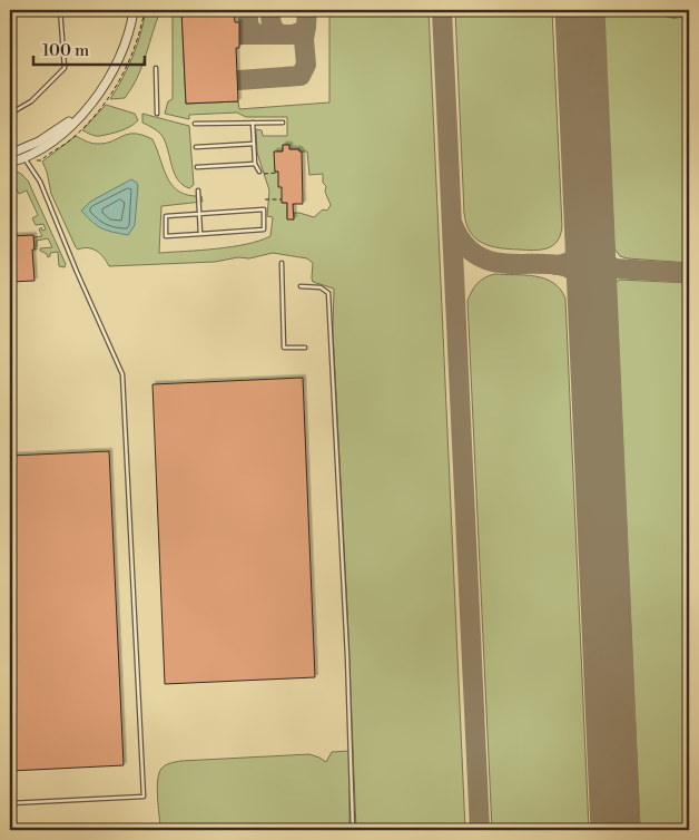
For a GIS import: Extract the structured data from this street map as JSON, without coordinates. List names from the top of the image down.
{
  "scale_bar": "100 m"
}
